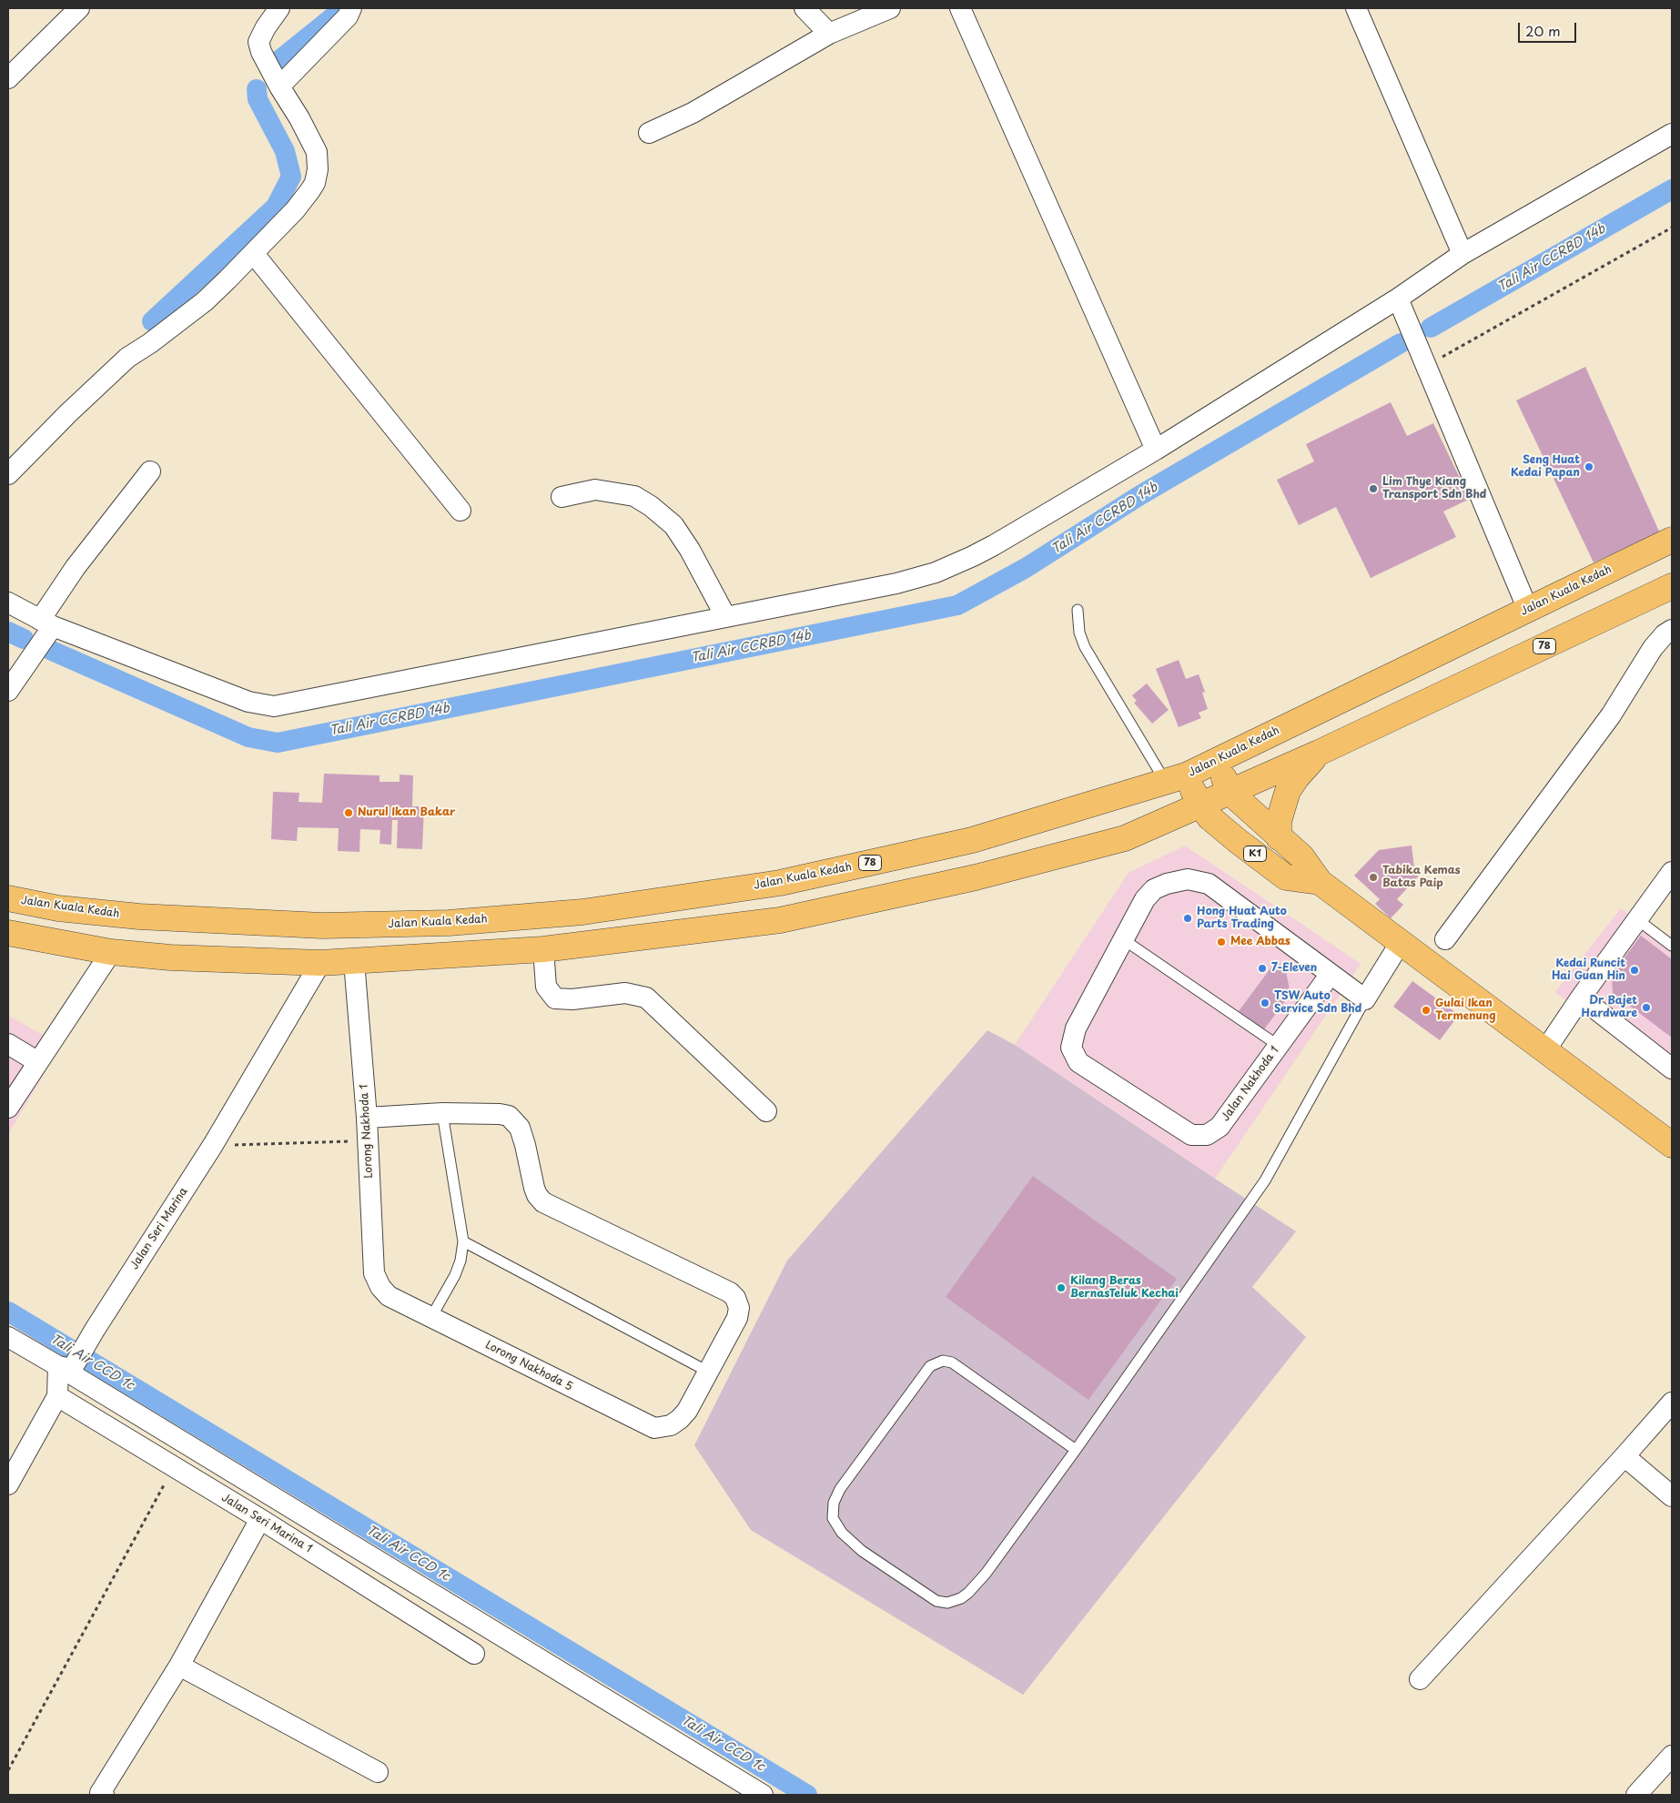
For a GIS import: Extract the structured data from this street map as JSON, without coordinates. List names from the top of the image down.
{
  "streets": {
    "main road": ["Jalan Kuala Kedah", "78", "K1"],
    "street": [
      "Jalan Nakhoda 1",
      "Lorong Nakhoda 1",
      "Jalan Seri Marina",
      "Lorong Nakhoda 5",
      "Jalan Seri Marina 1"
    ]
  },
  "crossings": [
    ["Jalan Kuala Kedah", "K1"],
    ["78", "K1"],
    ["78", "Lorong Nakhoda 1"],
    ["78", "Jalan Seri Marina"],
    ["Lorong Nakhoda 1", "Lorong Nakhoda 5"],
    ["Jalan Seri Marina", "Jalan Seri Marina 1"]
  ],
  "water": ["Tali Air CCRBD 14b", "Tali Air CCD 1c"],
  "places": [
    "Seng Huat Kedai Papan",
    "Lim Thye Kiang Transport Sdn Bhd",
    "Nurul Ikan Bakar",
    "Tabika Kemas Batas Paip",
    "Hong Huat Auto Parts Trading",
    "Mee Abbas",
    "7-Eleven",
    "Kedai Runcit Hai Guan Hin",
    "TSW Auto Service Sdn Bhd",
    "Dr Bajet Hardware",
    "Gulai Ikan Termenung",
    "Kilang Beras BernasTeluk Kechai"
  ],
  "scale_bar": "20 m"
}
